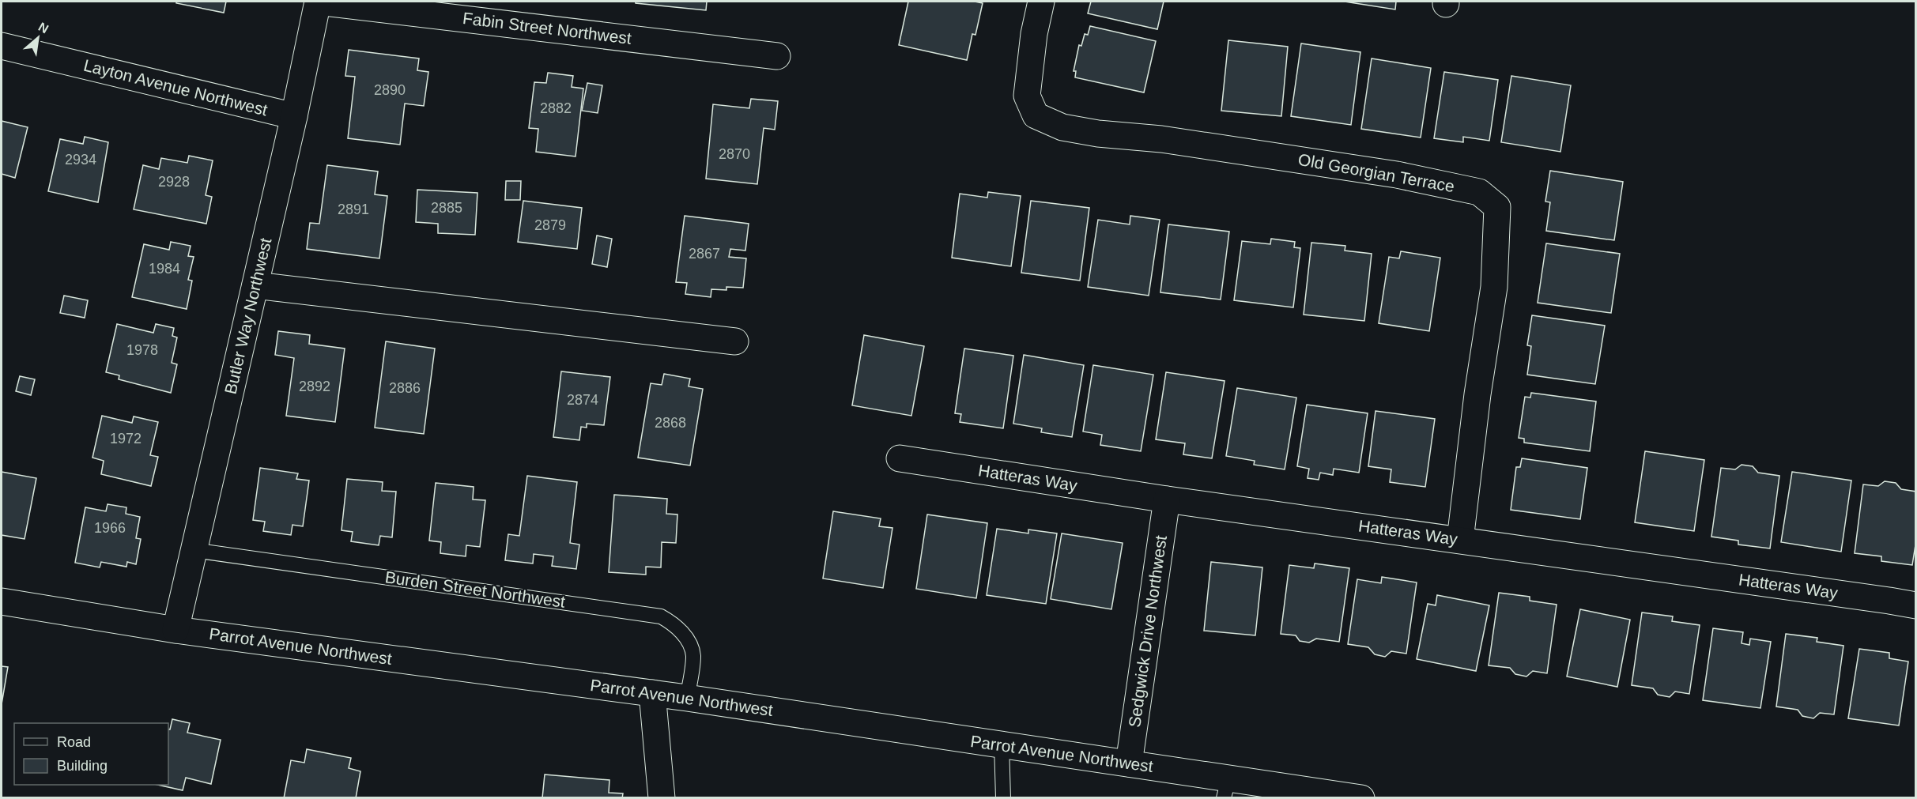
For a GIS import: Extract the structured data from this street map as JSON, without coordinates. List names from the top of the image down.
{
  "streets": {
    "street": [
      "Fabin Street Northwest",
      "Layton Avenue Northwest",
      "Old Georgian Terrace",
      "Butler Way Northwest",
      "Hatteras Way",
      "Sedgwick Drive Northwest",
      "Parrot Avenue Northwest"
    ],
    "lane": ["Burden Street Northwest"]
  },
  "crossings": [
    ["Fabin Street Northwest", "Butler Way Northwest"],
    ["Layton Avenue Northwest", "Butler Way Northwest"],
    ["Old Georgian Terrace", "Hatteras Way"],
    ["Butler Way Northwest", "Burden Street Northwest"],
    ["Butler Way Northwest", "Parrot Avenue Northwest"],
    ["Hatteras Way", "Sedgwick Drive Northwest"],
    ["Burden Street Northwest", "Parrot Avenue Northwest"],
    ["Sedgwick Drive Northwest", "Parrot Avenue Northwest"]
  ],
  "house_numbers": [
    "2890",
    "2882",
    "2870",
    "2934",
    "2928",
    "2885",
    "2891",
    "2879",
    "2867",
    "1984",
    "1978",
    "2892",
    "2886",
    "2874",
    "2868",
    "1972",
    "1966"
  ],
  "legend": ["Road", "Building"],
  "north": "top right"
}
